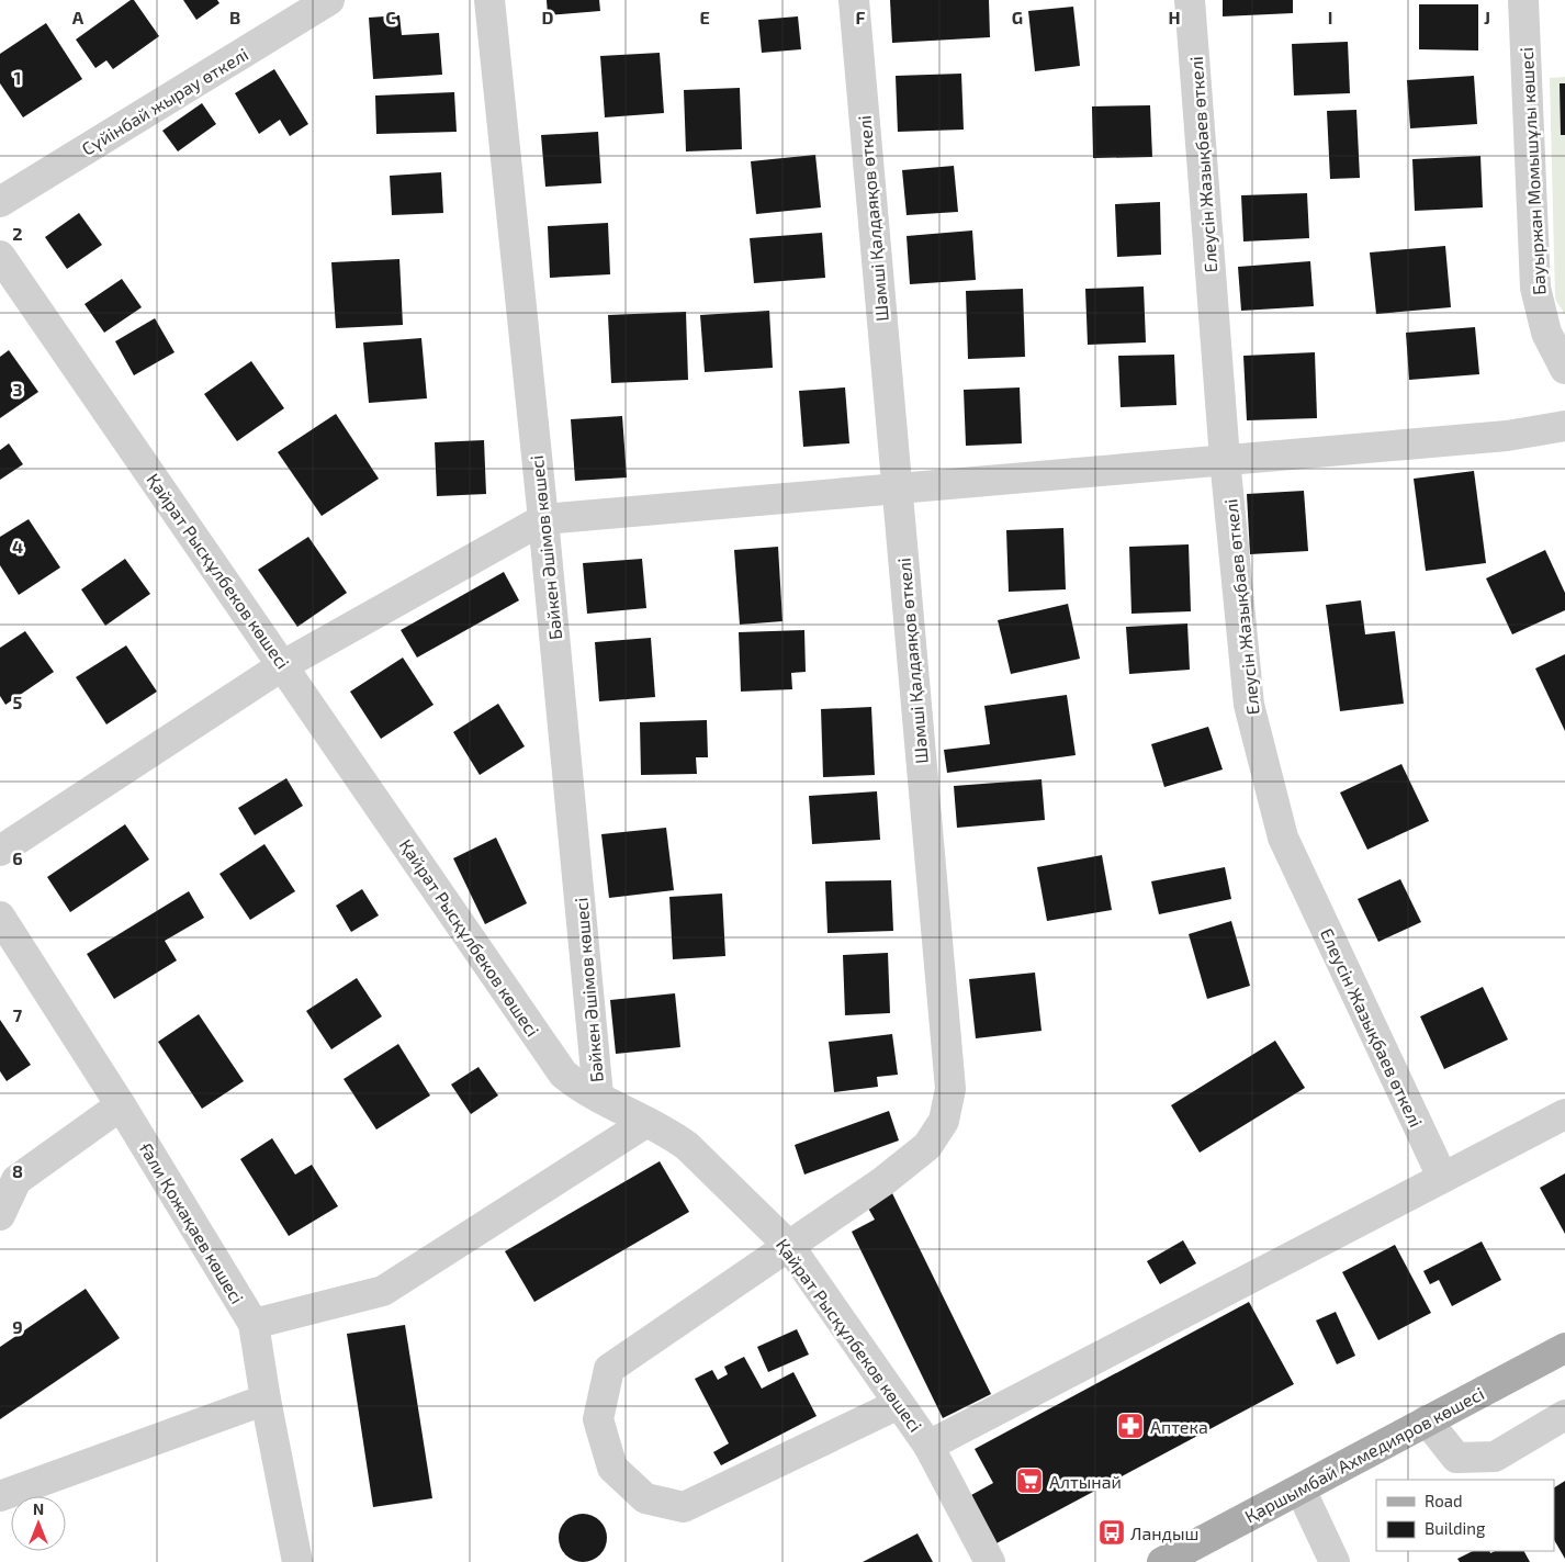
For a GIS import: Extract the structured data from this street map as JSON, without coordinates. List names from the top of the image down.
{
  "streets": {
    "main road": ["Қаршымбай Ахмедияров көшесі"],
    "street": [
      "Сүйінбай жырау өткелі",
      "Елеусін Жазықбаев өткелі",
      "Бауыржан Момышұлы көшесі",
      "Шәмші Қалдаяқов өткелі",
      "Бәйкен Әшімов көшесі",
      "Қайрат Рысқұлбеков көшесі",
      "Ғали Қожақаев көшесі"
    ]
  },
  "crossings": [
    ["Шәмші Қалдаяқов өткелі", "Қайрат Рысқұлбеков көшесі"],
    ["Бәйкен Әшімов көшесі", "Қайрат Рысқұлбеков көшесі"]
  ],
  "places": {
    "pharmacy": ["Аптека"],
    "supermarket": ["Алтынай"],
    "bus stop": ["Ландыш"]
  },
  "legend": ["Road", "Building"],
  "north": "top",
  "grid": {
    "columns": [
      "A",
      "B",
      "C",
      "D",
      "E",
      "F",
      "G",
      "H",
      "I",
      "J"
    ],
    "rows": [
      "1",
      "2",
      "3",
      "4",
      "5",
      "6",
      "7",
      "8",
      "9"
    ]
  }
}
